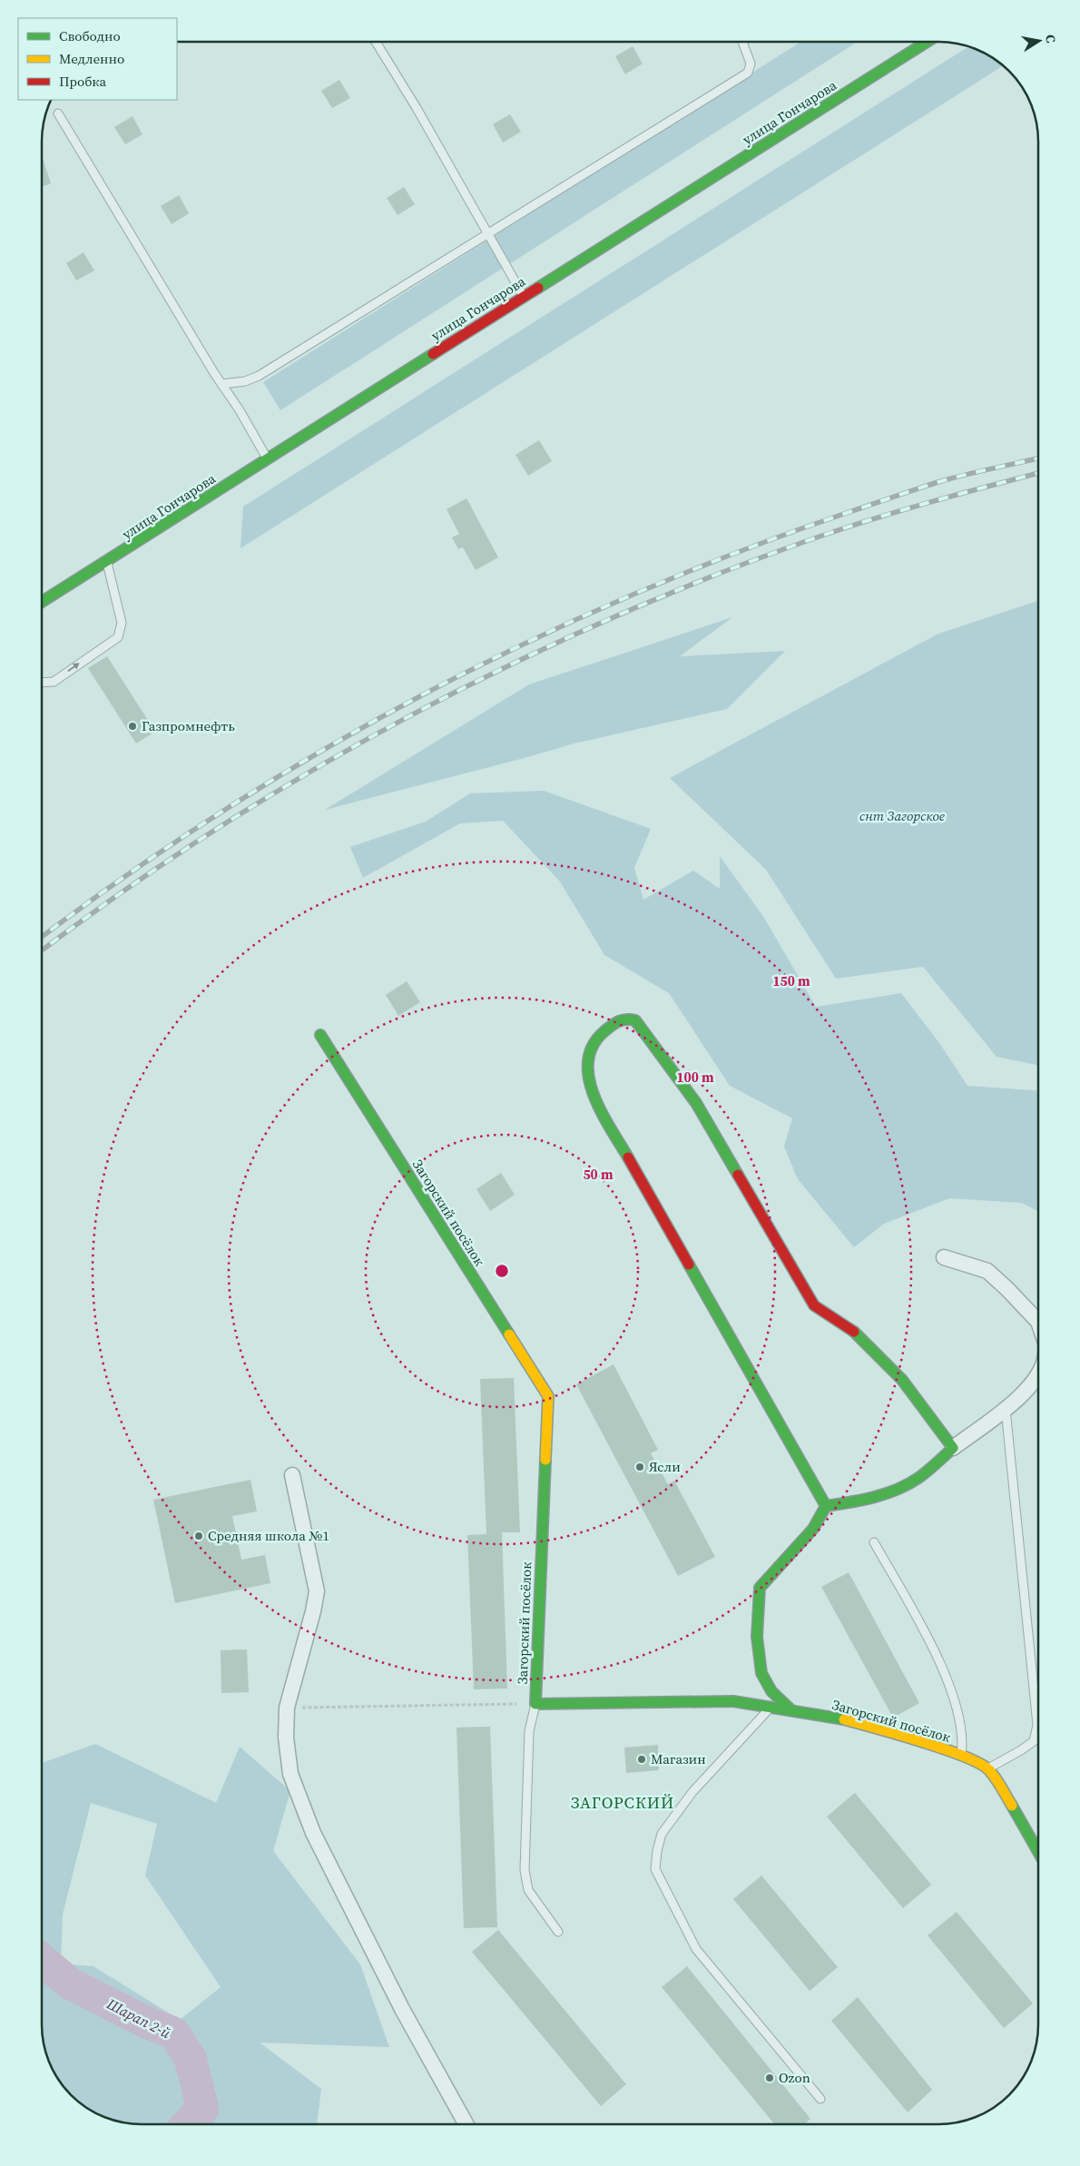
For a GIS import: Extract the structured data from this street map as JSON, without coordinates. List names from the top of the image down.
{
  "streets": {
    "street": ["улица Гончарова", "Загорский посёлок"]
  },
  "districts": ["ЗАГОРСКИЙ"],
  "water": ["Шарап 2-й"],
  "parks": ["снт Загорское"],
  "places": [
    "Газпромнефть",
    "Ясли",
    "Средняя школа №1",
    "Магазин",
    "Ozon"
  ],
  "legend": ["Свободно", "Медленно", "Пробка"],
  "north": "right",
  "rings": ["150 m", "100 m", "50 m"]
}
